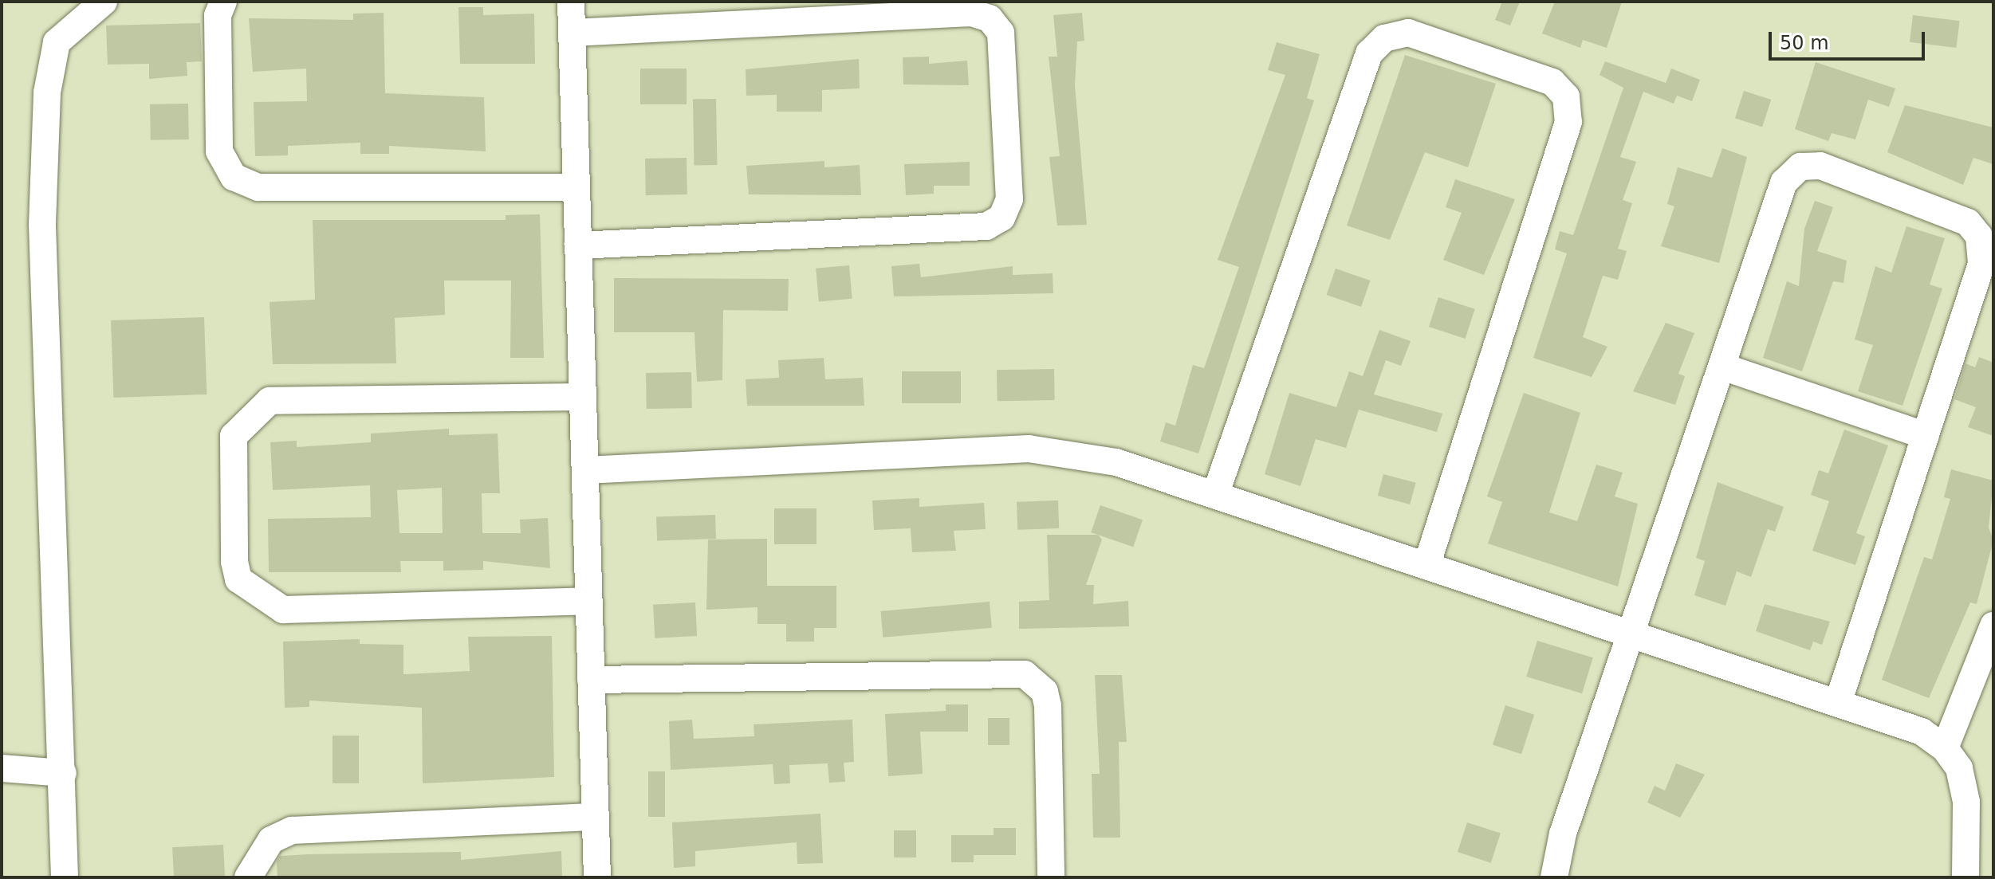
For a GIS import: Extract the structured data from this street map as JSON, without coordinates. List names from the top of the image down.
{
  "scale_bar": "50 m"
}
